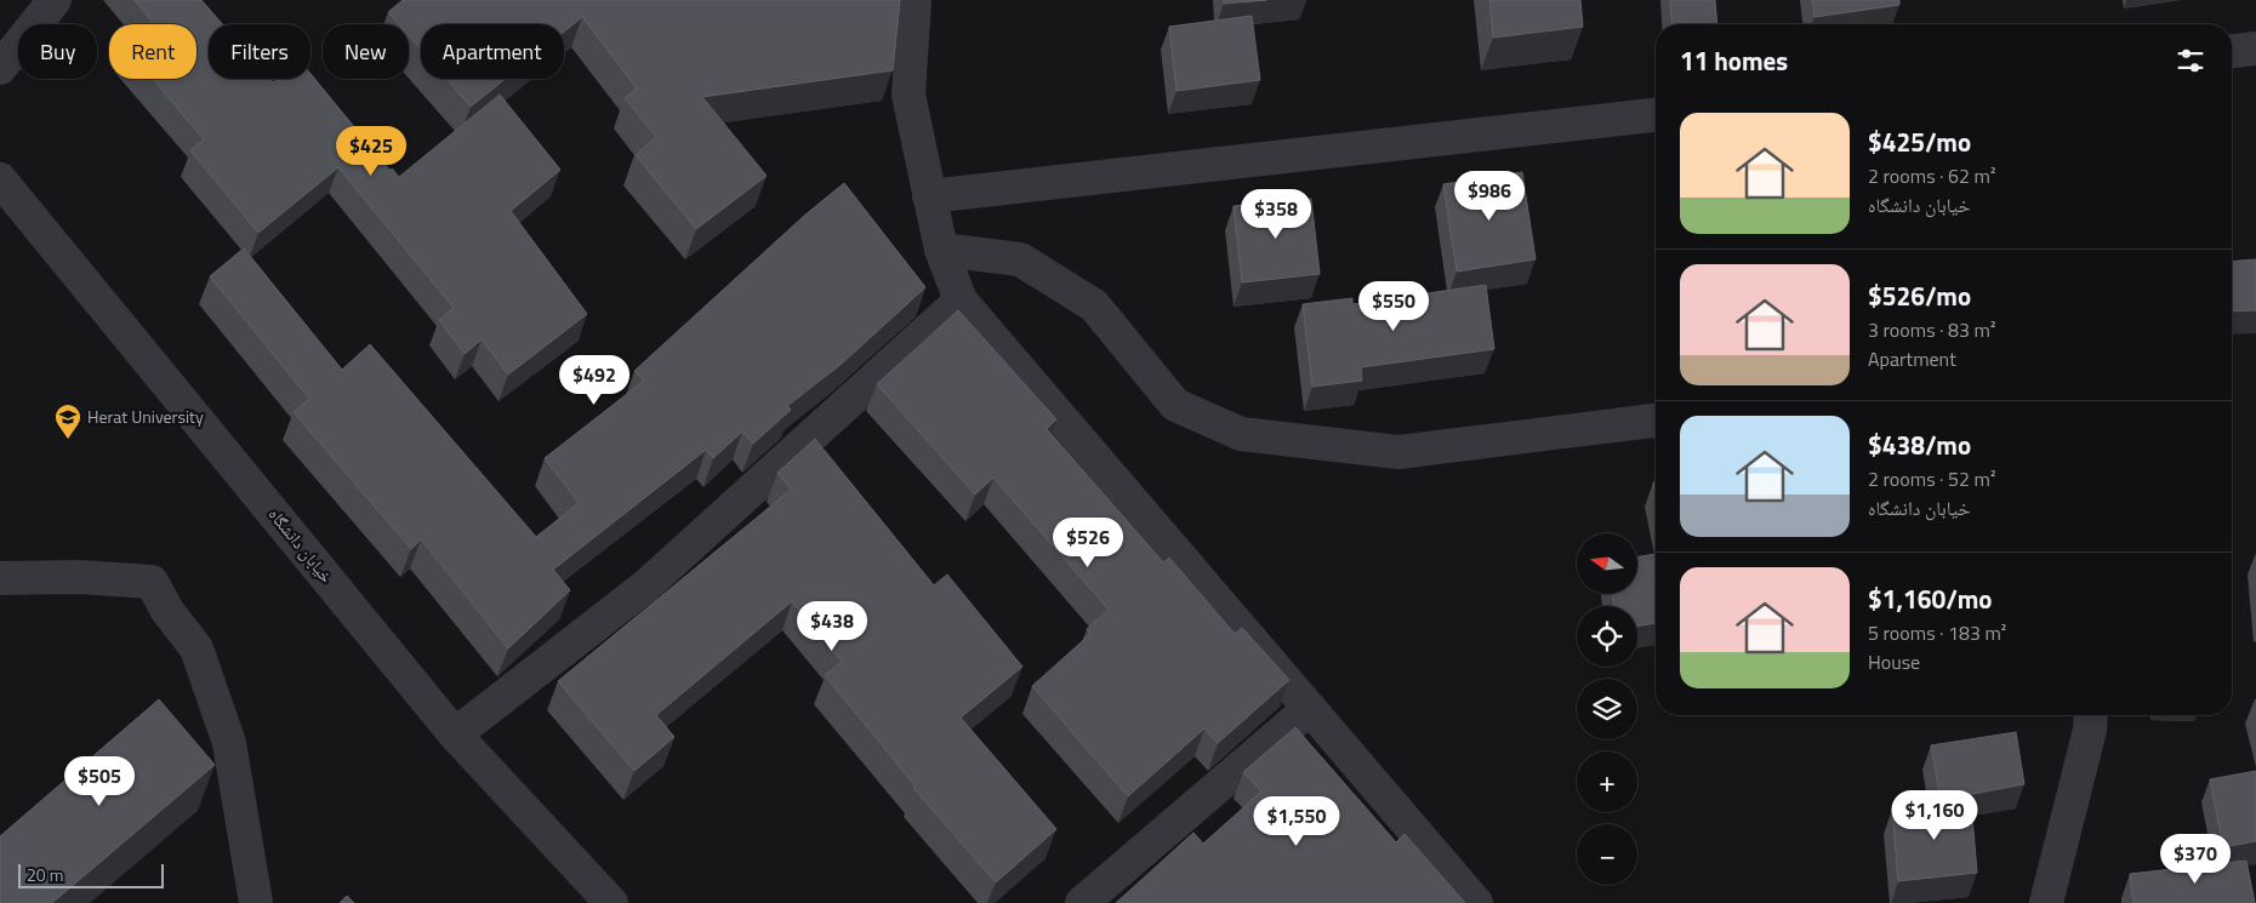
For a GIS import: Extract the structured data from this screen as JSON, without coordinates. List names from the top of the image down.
{
  "streets": {
    "street": ["خیابان دانشگاه"]
  },
  "places": {
    "school or university": ["Herat University"]
  },
  "scale_bar": "20 m",
  "north": "left",
  "page": {
    "chip": [
      "Buy",
      "Rent",
      "Filters",
      "New",
      "Apartment"
    ],
    "heading": "11 homes",
    "list": [
      {
        "name": "$425/mo",
        "note": "2 rooms · 62 m² · خیابان دانشگاه"
      },
      {
        "name": "$526/mo",
        "note": "3 rooms · 83 m² · Apartment"
      },
      {
        "name": "$438/mo",
        "note": "2 rooms · 52 m² · خیابان دانشگاه"
      },
      {
        "name": "$1,160/mo",
        "note": "5 rooms · 183 m² · House"
      }
    ],
    "price": [
      "$425",
      "$986",
      "$358",
      "$550",
      "$492",
      "$526",
      "$438",
      "$505",
      "$1,160",
      "$1,550",
      "$370"
    ],
    "map_buttons": ["+", "−"],
    "scale": "20 m"
  }
}
